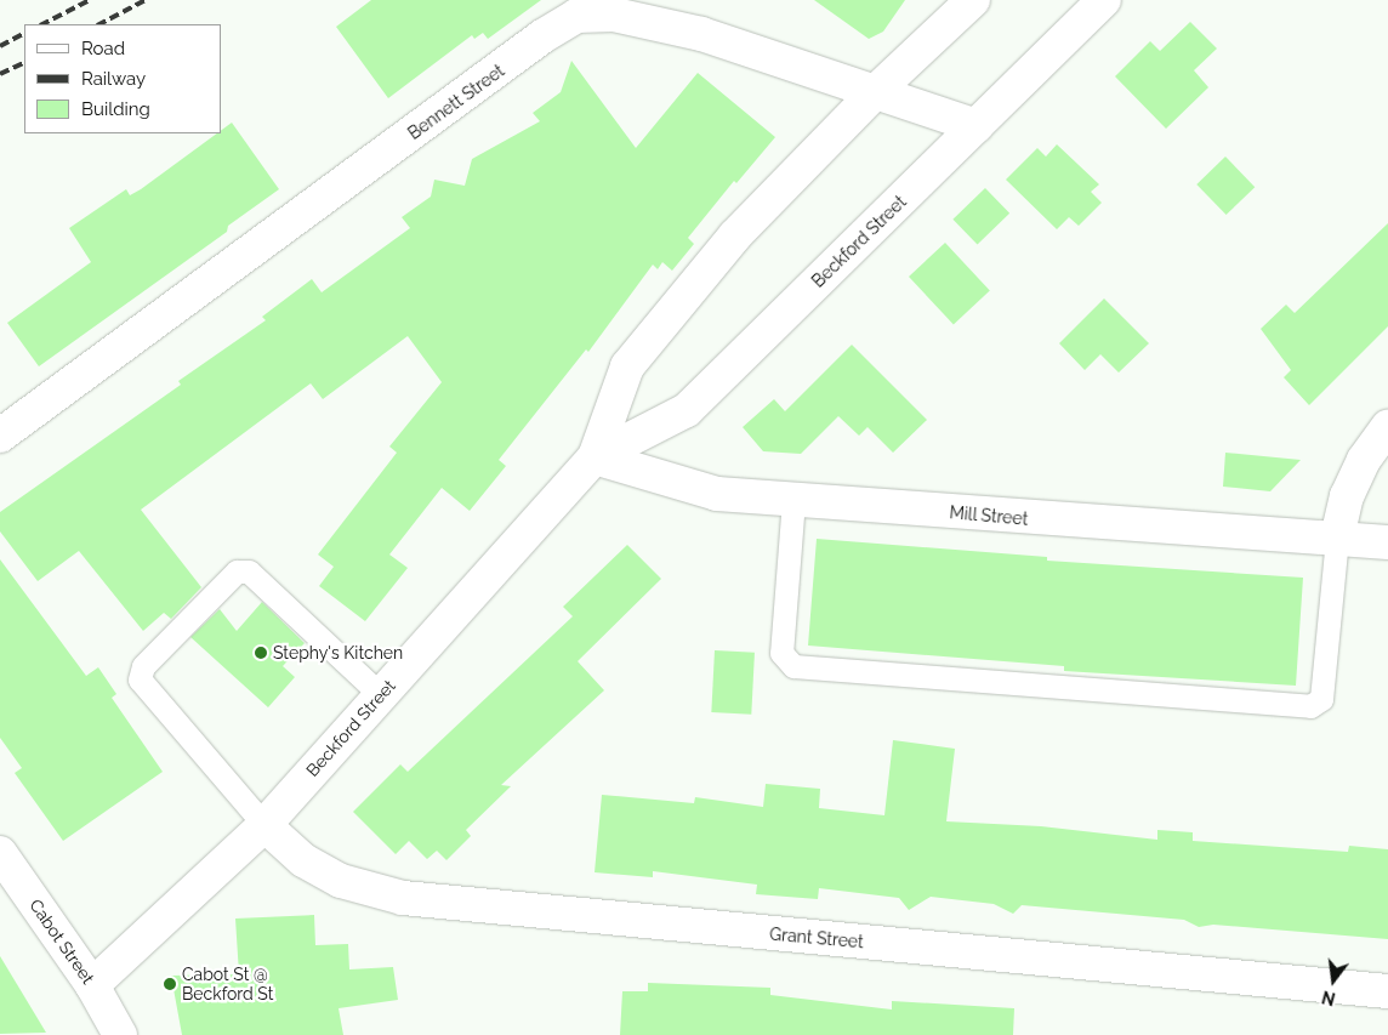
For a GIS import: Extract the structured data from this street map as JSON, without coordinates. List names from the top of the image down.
{
  "streets": {
    "main road": [
      "Bennett Street",
      "Beckford Street",
      "Mill Street",
      "Grant Street",
      "Cabot Street"
    ]
  },
  "crossings": [
    ["Bennett Street", "Beckford Street"],
    ["Beckford Street", "Mill Street"],
    ["Beckford Street", "Grant Street"],
    ["Beckford Street", "Cabot Street"]
  ],
  "places": ["Stephy's Kitchen", "Cabot St @ Beckford St"],
  "legend": ["Road", "Railway", "Building"],
  "north": "bottom"
}
